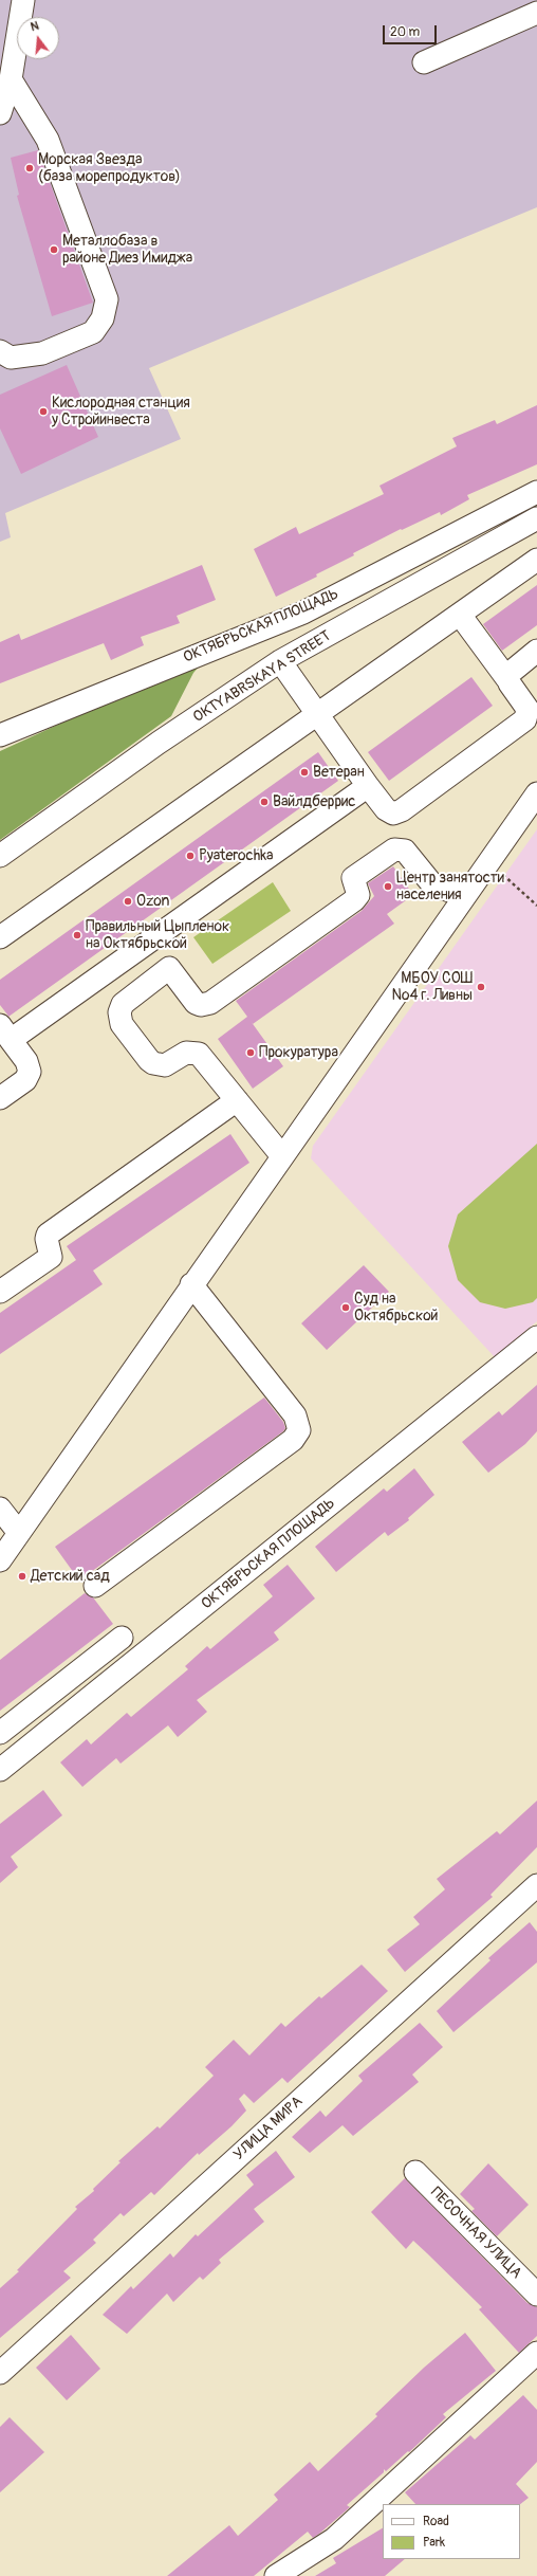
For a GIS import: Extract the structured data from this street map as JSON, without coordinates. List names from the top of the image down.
{
  "streets": {
    "street": [
      "ОКТЯБРЬСКАЯ ПЛОЩАДЬ",
      "OKTYABRSKAYA STREET",
      "УЛИЦА МИРА",
      "ПЕСОЧНАЯ УЛИЦА"
    ]
  },
  "places": [
    "Морская Звезда (база морепродуктов)",
    "Металлобаза в районе Диез Имиджа",
    "Кислородная станция у Стройинвеста",
    "Ветеран",
    "Вайлдберрис",
    "Pyaterochka",
    "Центр занятости населения",
    "Ozon",
    "Правильный Цыпленок на Октябрьской",
    "МБОУ СОШ №4 г. Ливны",
    "Прокуратура",
    "Суд на Октябрьской",
    "Детский сад"
  ],
  "legend": ["Road", "Park"],
  "scale_bar": "20 m",
  "north": "top"
}
